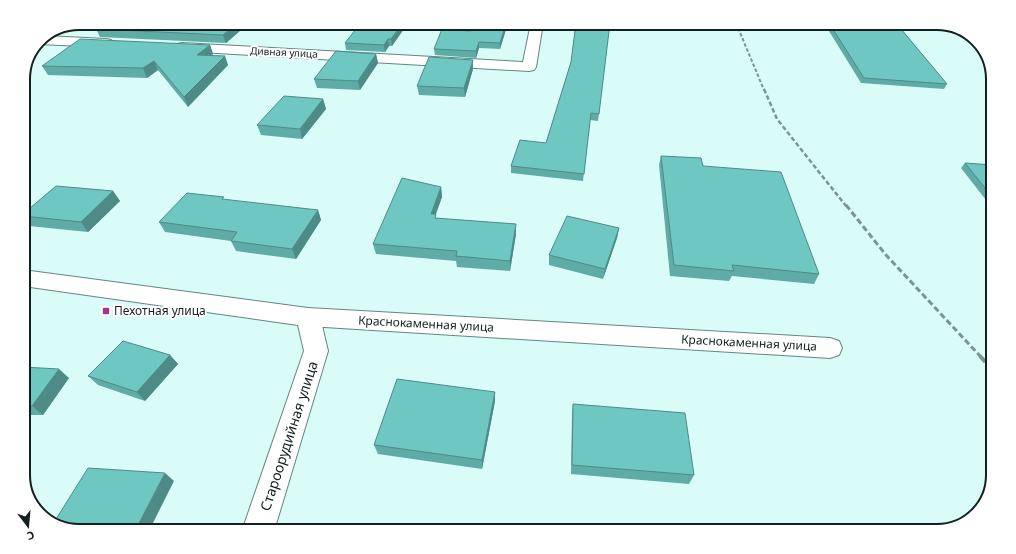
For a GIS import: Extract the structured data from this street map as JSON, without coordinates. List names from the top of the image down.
{
  "streets": {
    "street": ["Дивная улица", "Краснокаменная улица", "Староорудийная улица"]
  },
  "crossings": [
    ["Краснокаменная улица", "Староорудийная улица"]
  ],
  "places": {
    "transit": ["Пехотная улица"]
  },
  "north": "bottom"
}
